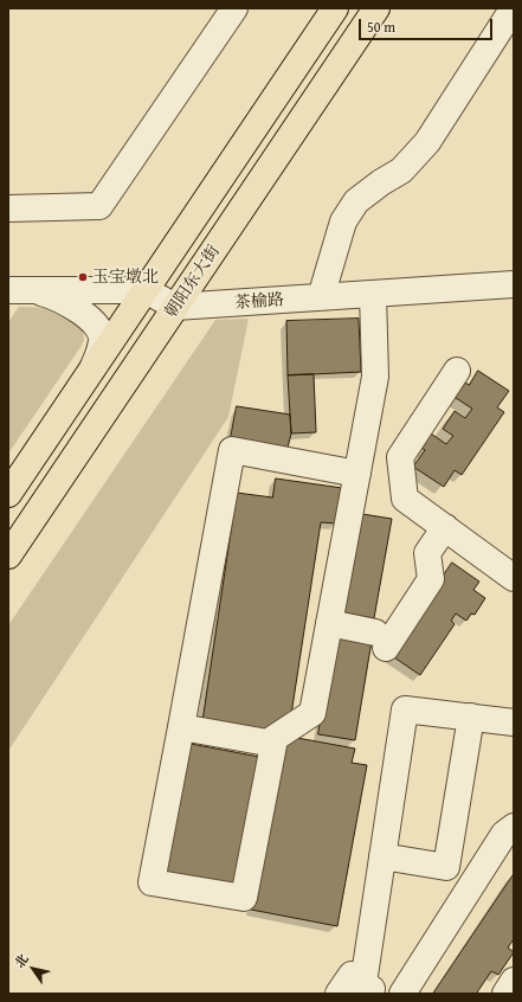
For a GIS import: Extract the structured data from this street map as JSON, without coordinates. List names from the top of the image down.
{
  "streets": {
    "main road": ["朝阳东大街"],
    "street": ["茶榆路"]
  },
  "crossings": [
    ["朝阳东大街", "茶榆路"]
  ],
  "places": ["玉宝墩北"],
  "scale_bar": "50 m",
  "north": "top left"
}
